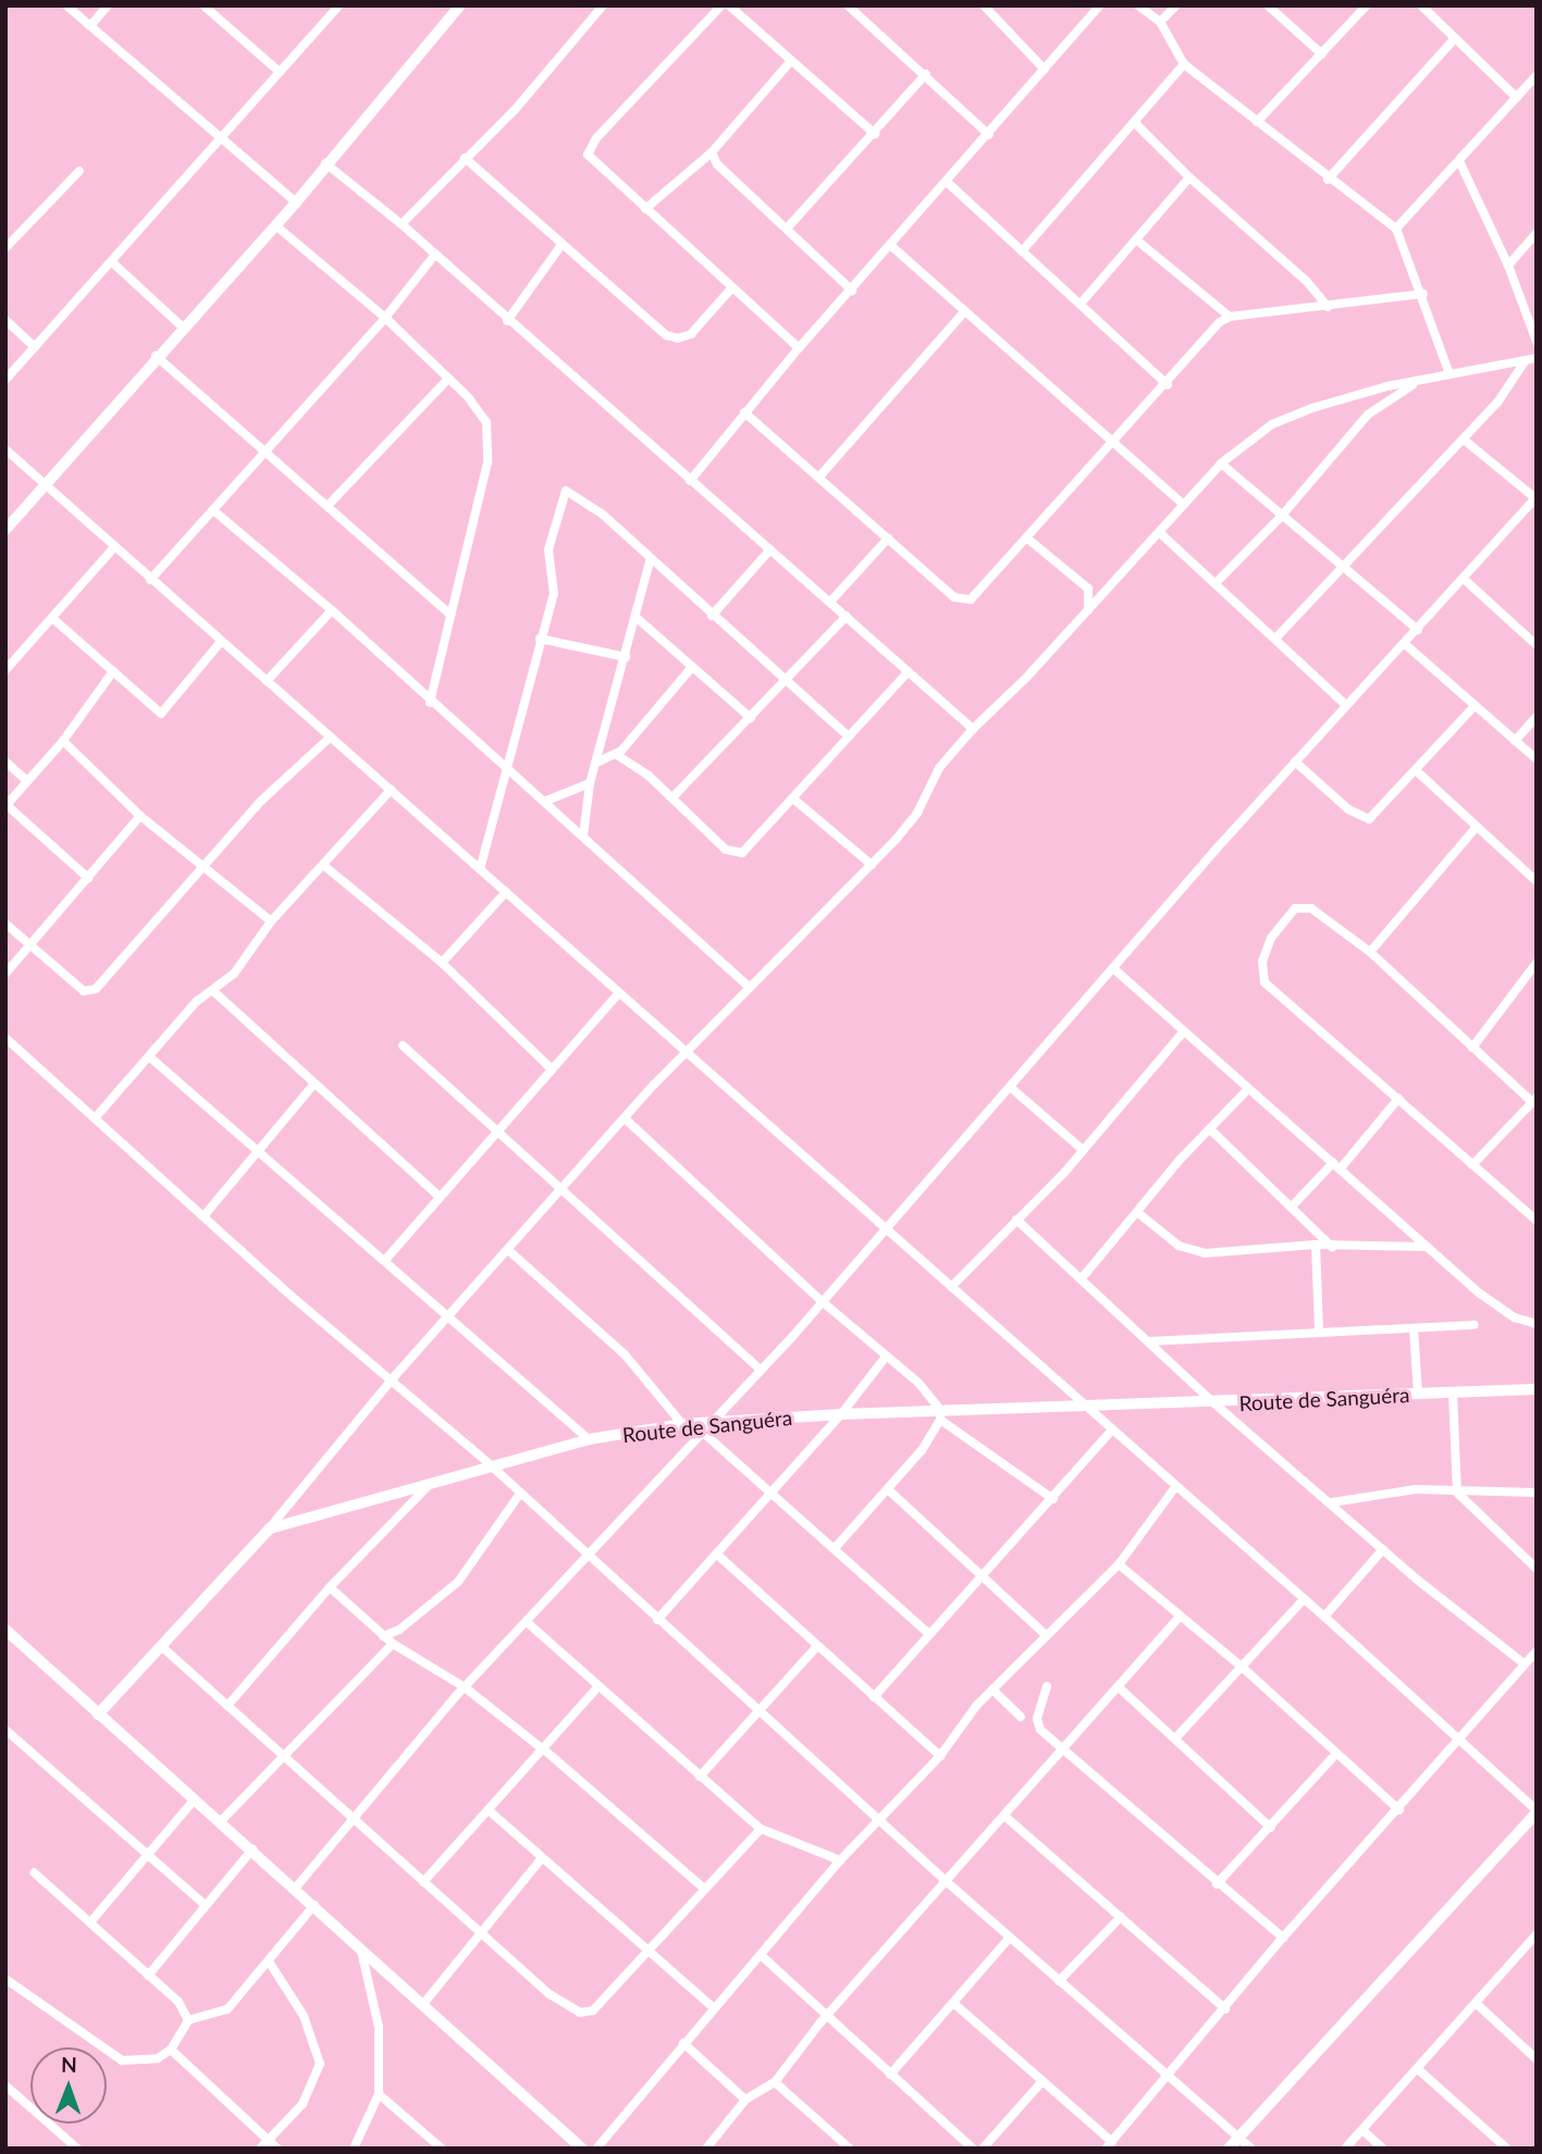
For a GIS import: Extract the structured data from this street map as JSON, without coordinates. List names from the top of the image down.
{
  "streets": {
    "street": ["Route de Sanguéra"]
  },
  "north": "top"
}
